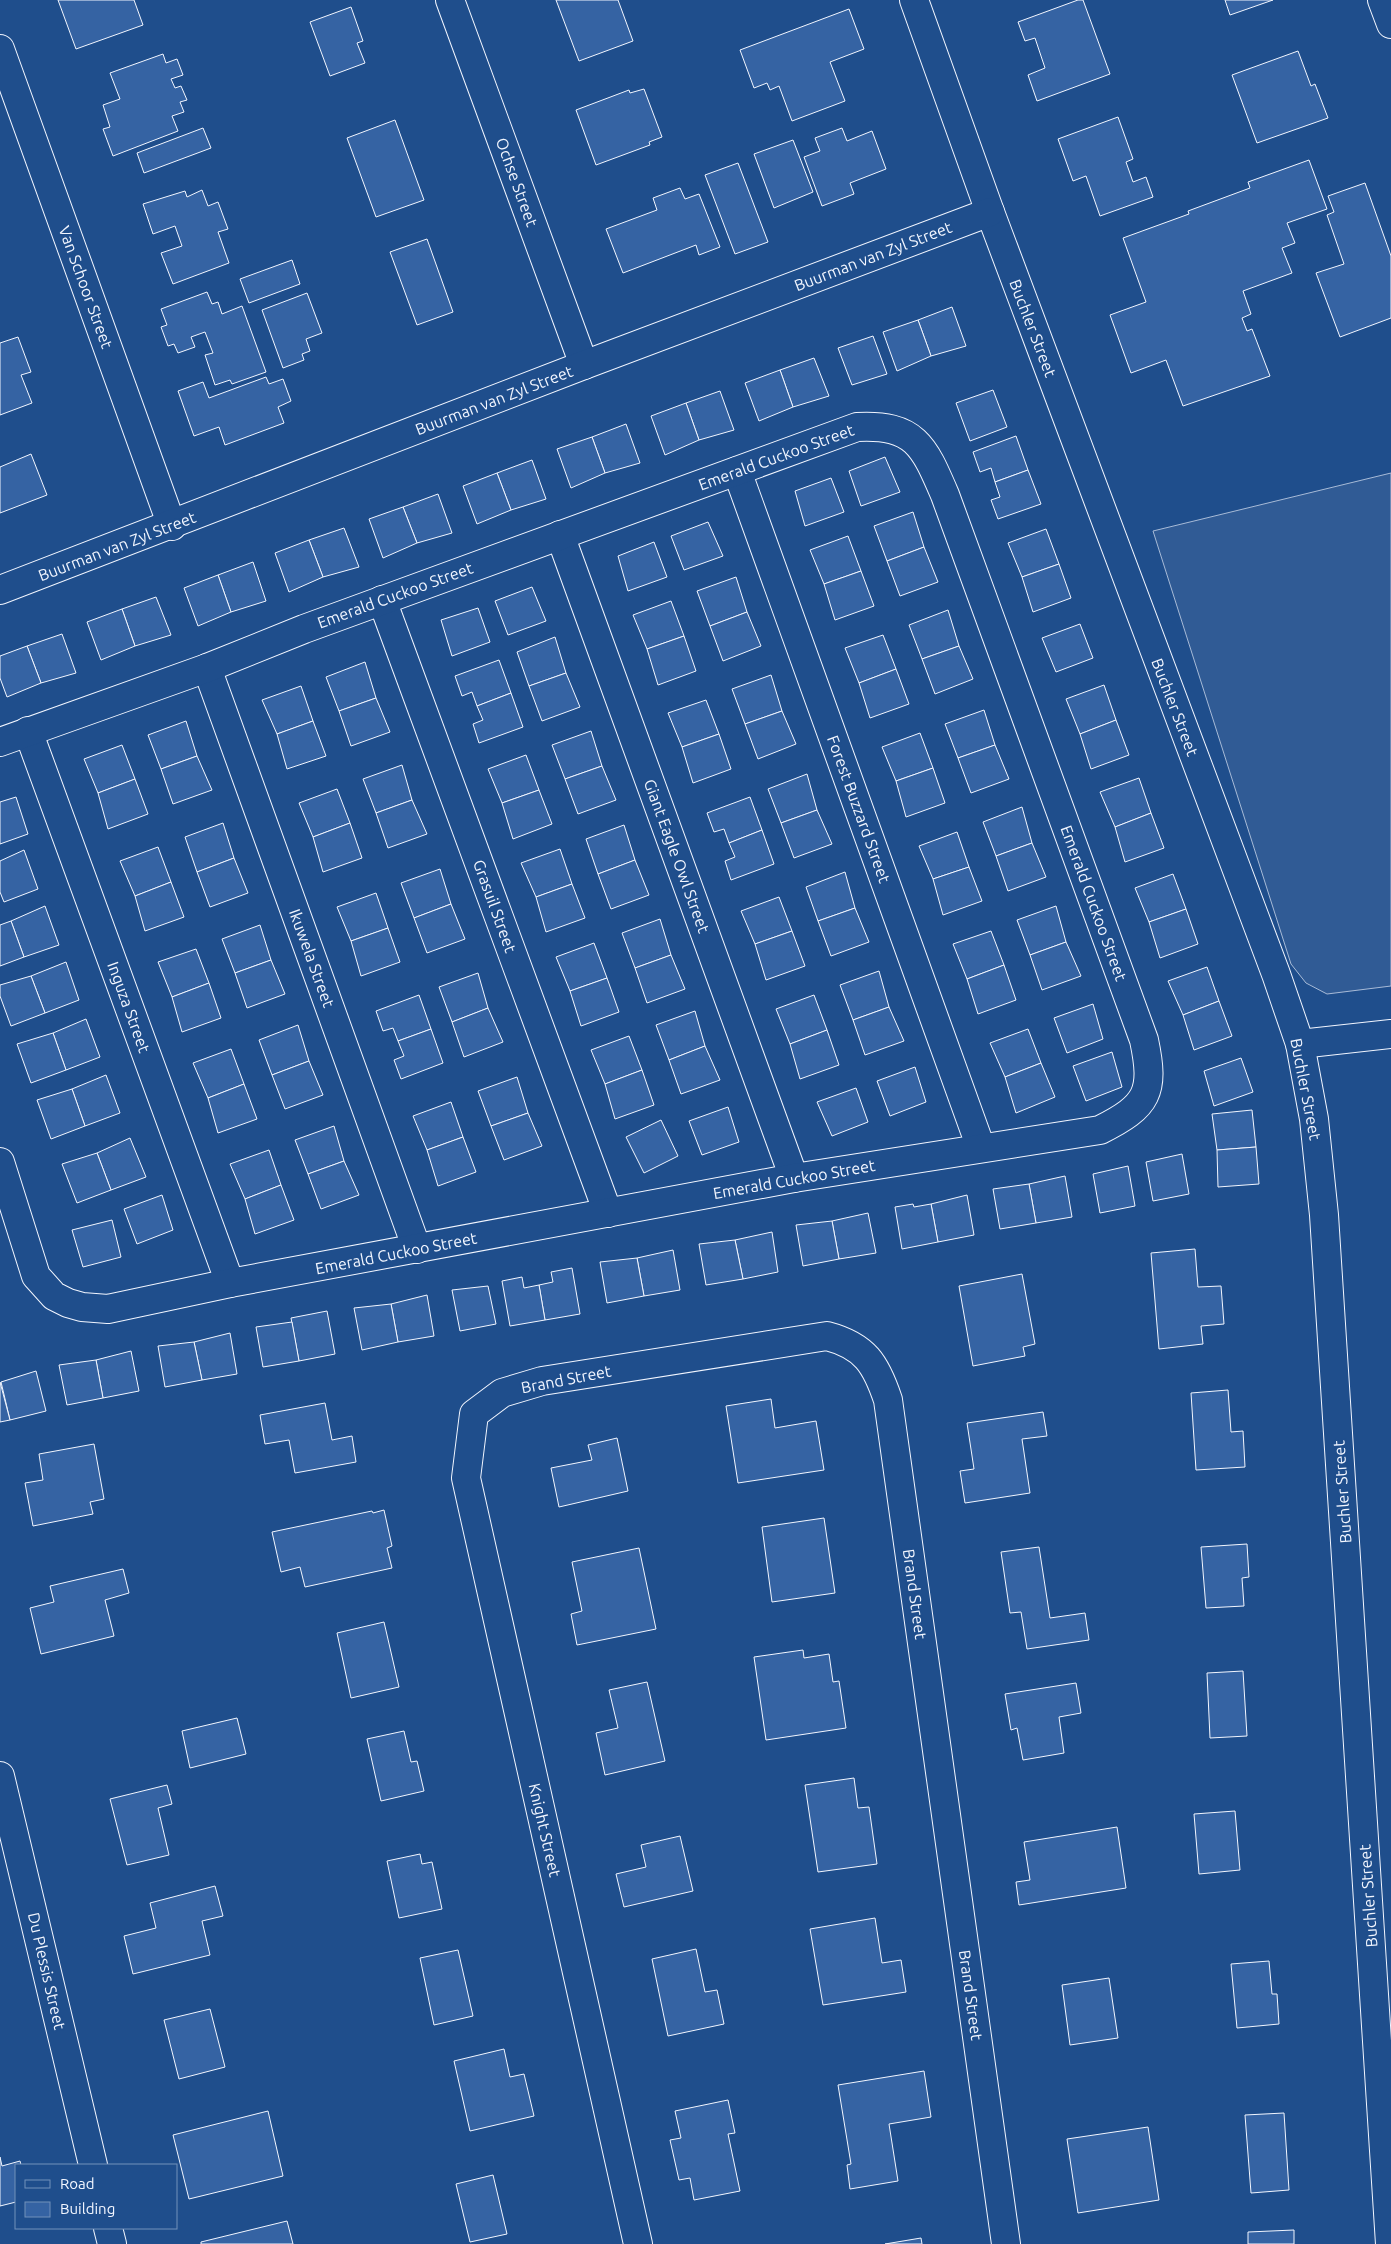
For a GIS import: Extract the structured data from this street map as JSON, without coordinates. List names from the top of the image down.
{
  "streets": {
    "street": [
      "Ochse Street",
      "Buurman van Zyl Street",
      "Van Schoor Street",
      "Buchler Street",
      "Emerald Cuckoo Street",
      "Forest Buzzard Street",
      "Giant Eagle Owl Street",
      "Grasuil Street",
      "Ikuwela Street",
      "Inguza Street",
      "Brand Street",
      "Knight Street",
      "Du Plessis Street"
    ]
  },
  "crossings": [
    ["Ochse Street", "Buurman van Zyl Street"],
    ["Buurman van Zyl Street", "Van Schoor Street"],
    ["Buurman van Zyl Street", "Buchler Street"],
    ["Emerald Cuckoo Street", "Forest Buzzard Street"],
    ["Emerald Cuckoo Street", "Giant Eagle Owl Street"],
    ["Emerald Cuckoo Street", "Grasuil Street"],
    ["Emerald Cuckoo Street", "Ikuwela Street"],
    ["Emerald Cuckoo Street", "Inguza Street"],
    ["Brand Street", "Knight Street"]
  ],
  "legend": ["Road", "Building"]
}
